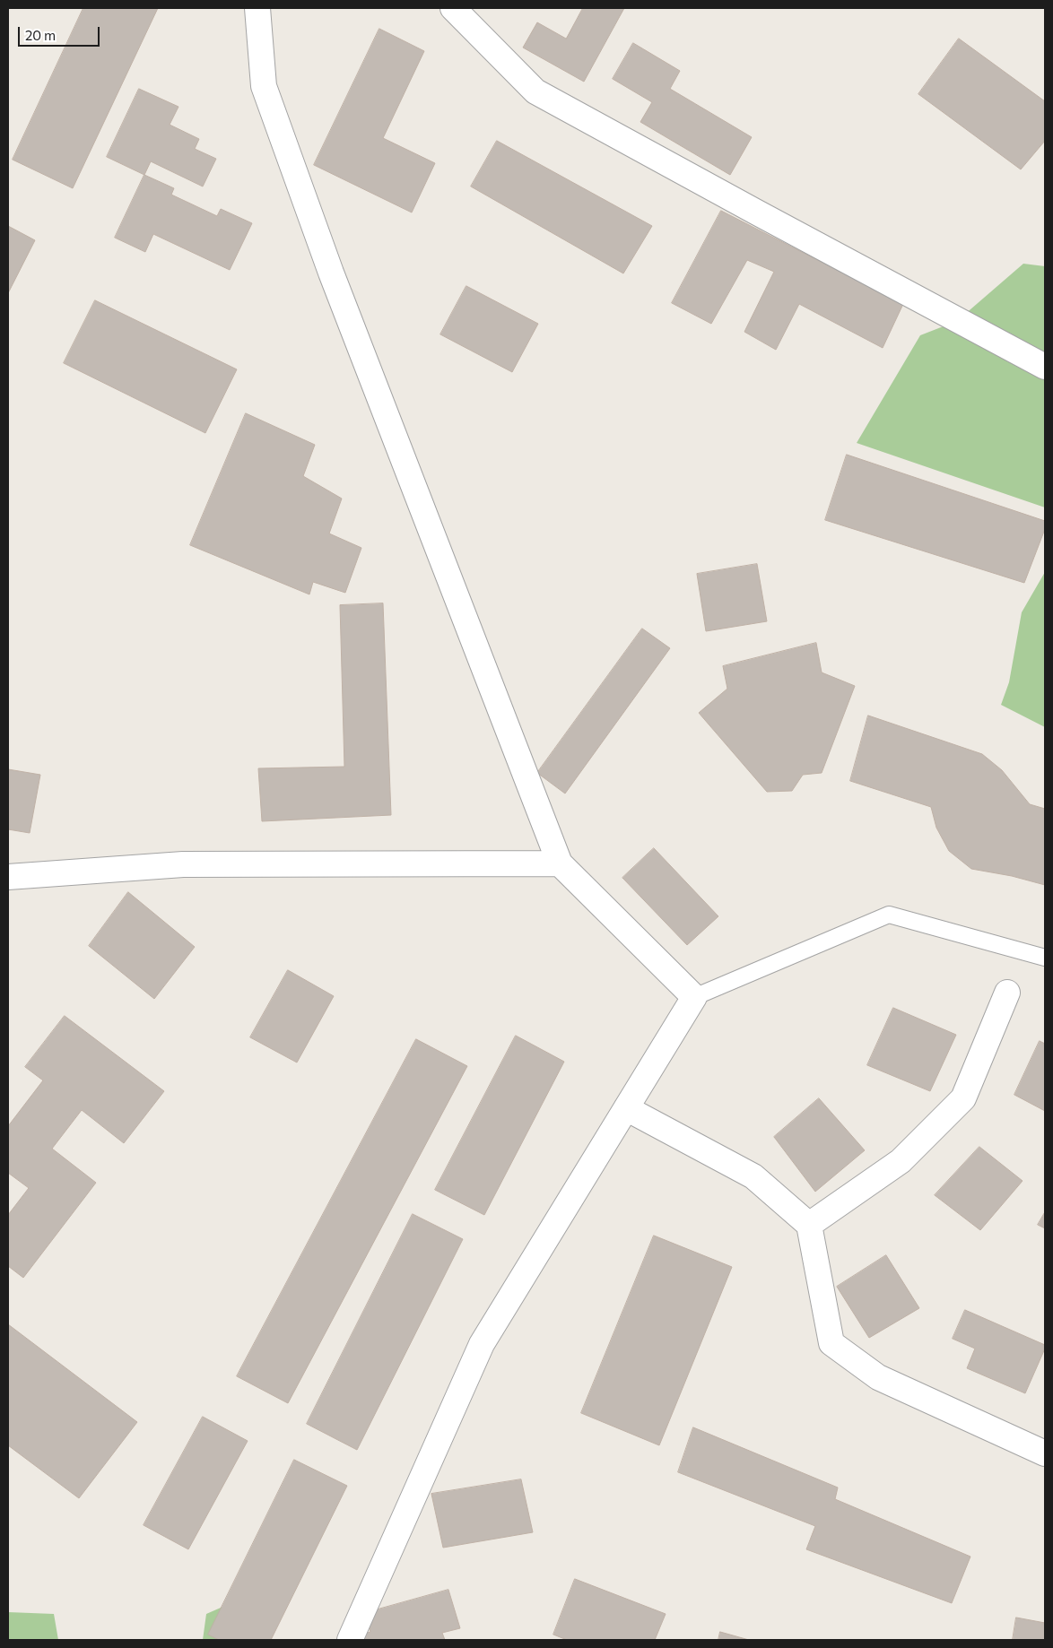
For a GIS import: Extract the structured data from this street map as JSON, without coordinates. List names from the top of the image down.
{
  "scale_bar": "20 m"
}
